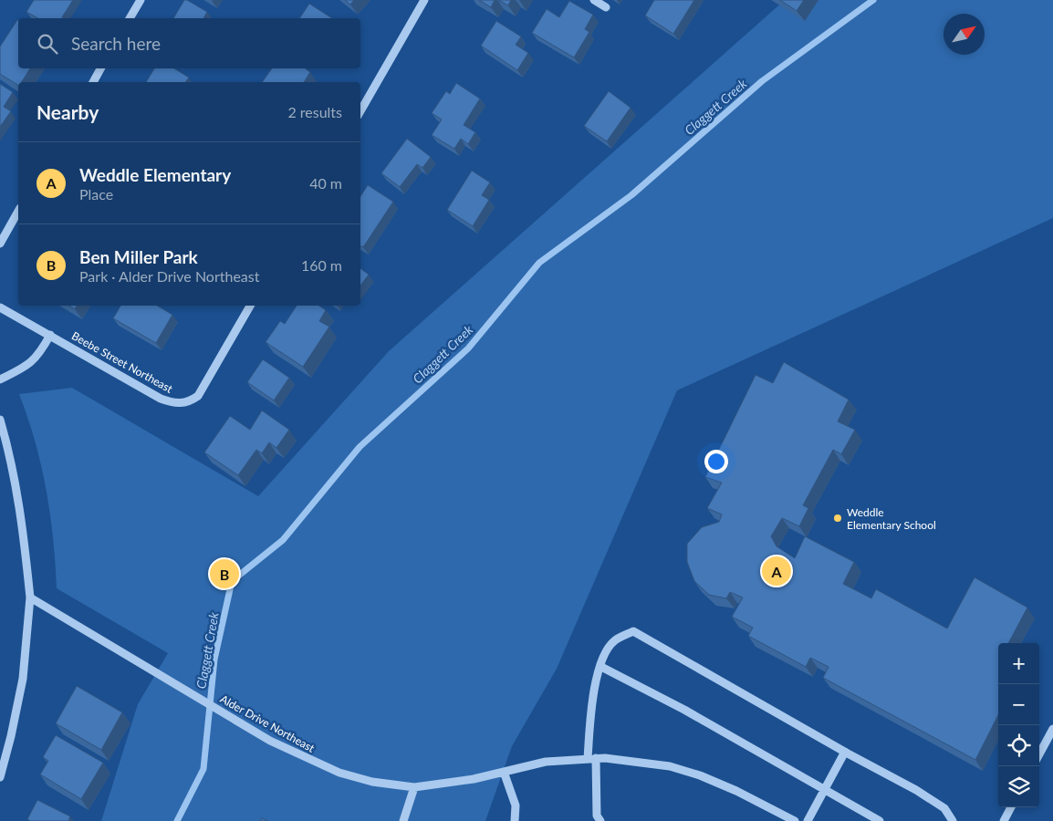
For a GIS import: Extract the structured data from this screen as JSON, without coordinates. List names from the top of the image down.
{
  "streets": {
    "street": ["Beebe Street Northeast", "Alder Drive Northeast"]
  },
  "water": ["Claggett Creek"],
  "places": ["Weddle Elementary School"],
  "north": "top right",
  "page": {
    "search": "Search here",
    "heading": ["Nearby", "2 results"],
    "list": [
      {
        "mark": "A",
        "name": "Weddle Elementary",
        "note": "Place",
        "value": "40 m"
      },
      {
        "mark": "B",
        "name": "Ben Miller Park",
        "note": "Park · Alder Drive Northeast",
        "value": "160 m"
      }
    ],
    "pins": ["A", "B"],
    "map_buttons": ["+", "−"]
  }
}
